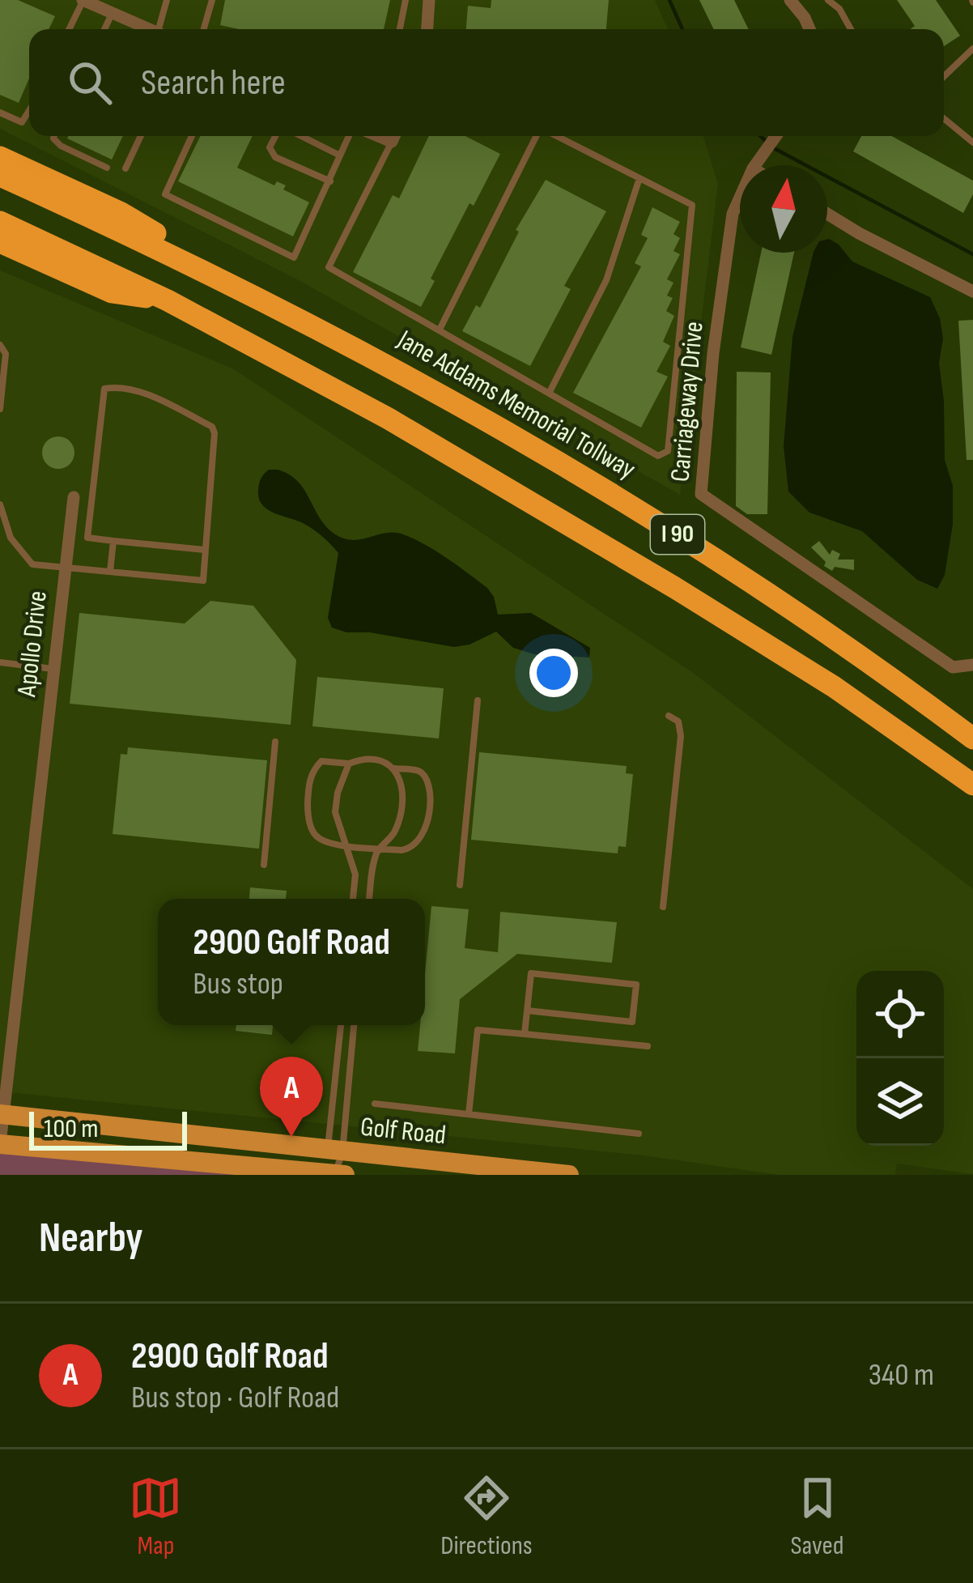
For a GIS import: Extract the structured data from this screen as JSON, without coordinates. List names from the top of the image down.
{
  "streets": {
    "highway": ["Jane Addams Memorial Tollway", "I 90"],
    "main road": ["Golf Road"],
    "street": ["Carriageway Drive", "Apollo Drive"]
  },
  "crossings": [
    ["Apollo Drive", "Golf Road"]
  ],
  "scale_bar": "100 m",
  "north": "top",
  "page": {
    "search": "Search here",
    "popup": ["2900 Golf Road", "Bus stop"],
    "pins": "A",
    "scale": "100 m",
    "heading": "Nearby",
    "list": [
      {
        "mark": "A",
        "name": "2900 Golf Road",
        "note": "Bus stop · Golf Road",
        "value": "340 m"
      }
    ],
    "nav": ["Map", "Directions", "Saved"]
  }
}
